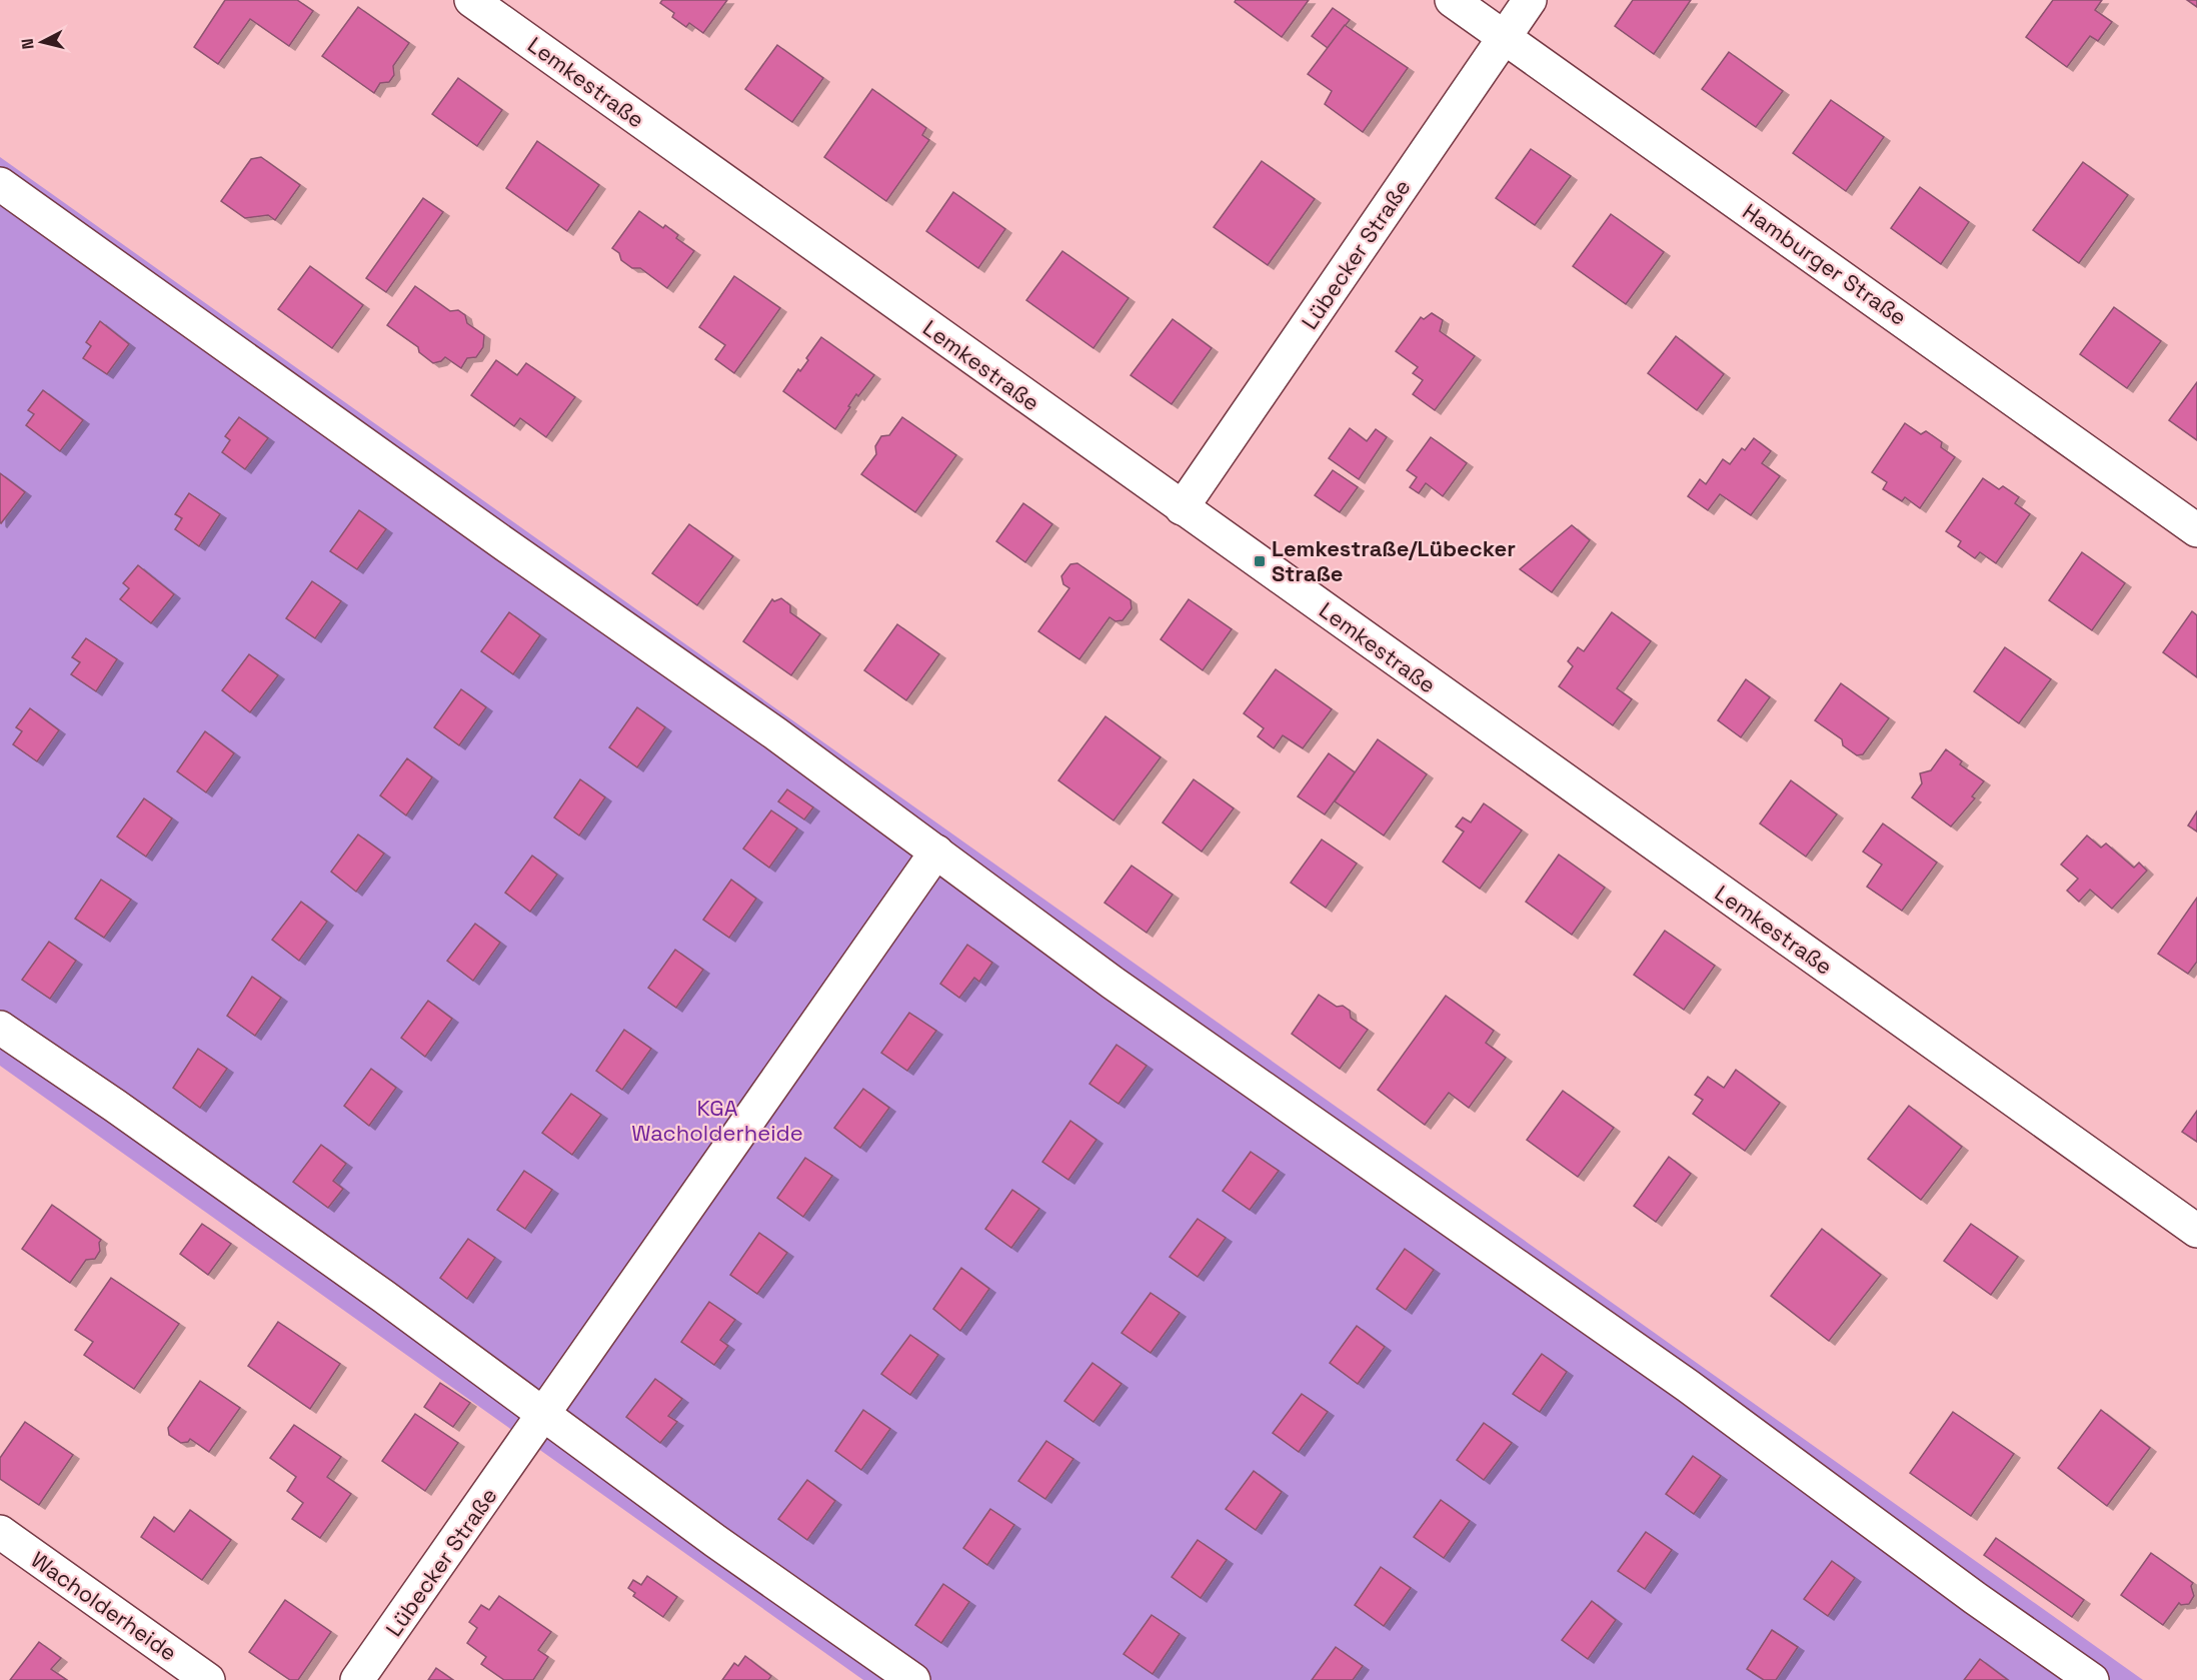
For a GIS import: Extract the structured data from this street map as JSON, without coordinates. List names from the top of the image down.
{
  "streets": {
    "street": [
      "Lemkestraße",
      "Lübecker Straße",
      "Hamburger Straße",
      "Wacholderheide"
    ]
  },
  "crossings": [
    ["Lemkestraße", "Lübecker Straße"],
    ["Lübecker Straße", "Hamburger Straße"]
  ],
  "parks": ["KGA Wacholderheide"],
  "places": {
    "transit": ["Lemkestraße/Lübecker Straße"]
  },
  "north": "left"
}
